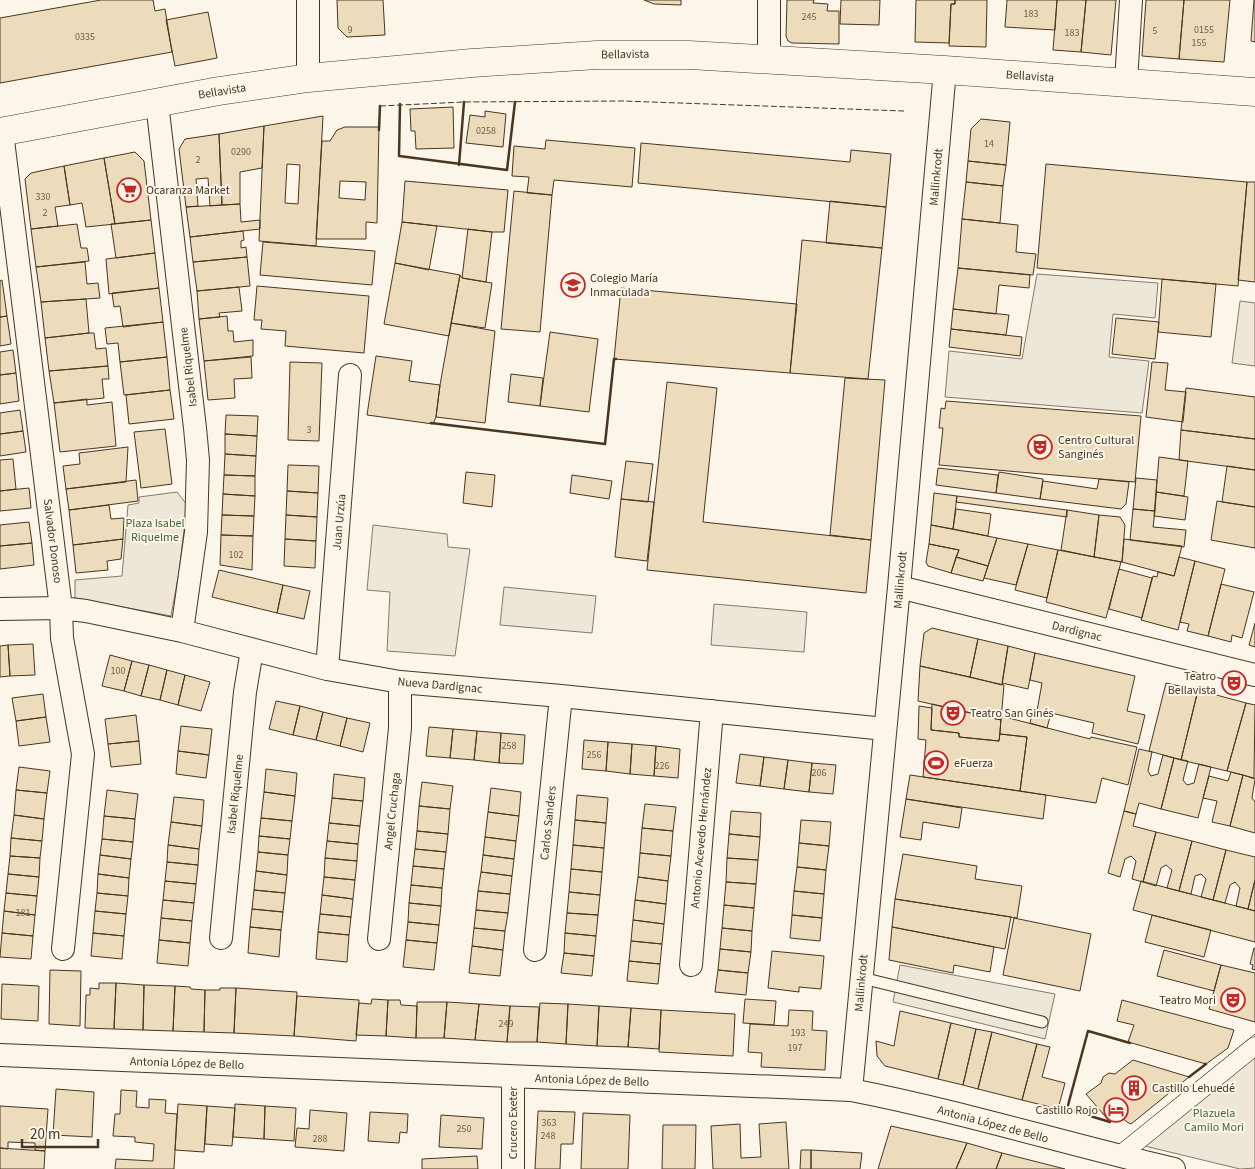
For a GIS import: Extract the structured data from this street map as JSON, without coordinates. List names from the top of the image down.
{
  "streets": {
    "main road": ["Bellavista"],
    "street": [
      "Mallinkrodt",
      "Isabel Riquelme",
      "Juan Urzúa",
      "Salvador Donoso",
      "Dardignac",
      "Nueva Dardignac",
      "Angel Cruchaga",
      "Carlos Sanders",
      "Antonio Acevedo Hernández",
      "Antonia López de Bello",
      "Crucero Exeter"
    ]
  },
  "crossings": [
    ["Bellavista", "Mallinkrodt"],
    ["Bellavista", "Isabel Riquelme"],
    ["Bellavista", "Salvador Donoso"],
    ["Mallinkrodt", "Dardignac"],
    ["Mallinkrodt", "Nueva Dardignac"],
    ["Mallinkrodt", "Antonia López de Bello"],
    ["Isabel Riquelme", "Nueva Dardignac"],
    ["Juan Urzúa", "Nueva Dardignac"],
    ["Salvador Donoso", "Nueva Dardignac"],
    ["Nueva Dardignac", "Angel Cruchaga"],
    ["Nueva Dardignac", "Carlos Sanders"],
    ["Nueva Dardignac", "Antonio Acevedo Hernández"],
    ["Antonia López de Bello", "Crucero Exeter"]
  ],
  "parks": ["Plaza Isabel Riquelme", "Plazuela Camilo Mori"],
  "places": {
    "supermarket": ["Ocaranza Market"],
    "school or university": ["Colegio María Inmaculada"],
    "theatre": [
      "Centro Cultural Sanginés",
      "Teatro Bellavista",
      "Teatro San Ginés",
      "Teatro Mori"
    ],
    "sports": ["eFuerza"],
    "building": ["Castillo Lehuedé"],
    "hotel": ["Castillo Rojo"]
  },
  "house_numbers": [
    "183",
    "245",
    "9",
    "0155",
    "5",
    "183",
    "0335",
    "155",
    "0258",
    "14",
    "0290",
    "2",
    "330",
    "2",
    "3",
    "102",
    "100",
    "258",
    "256",
    "226",
    "206",
    "181",
    "249",
    "193",
    "197",
    "363",
    "250",
    "248",
    "288"
  ],
  "scale_bar": "20 m"
}
